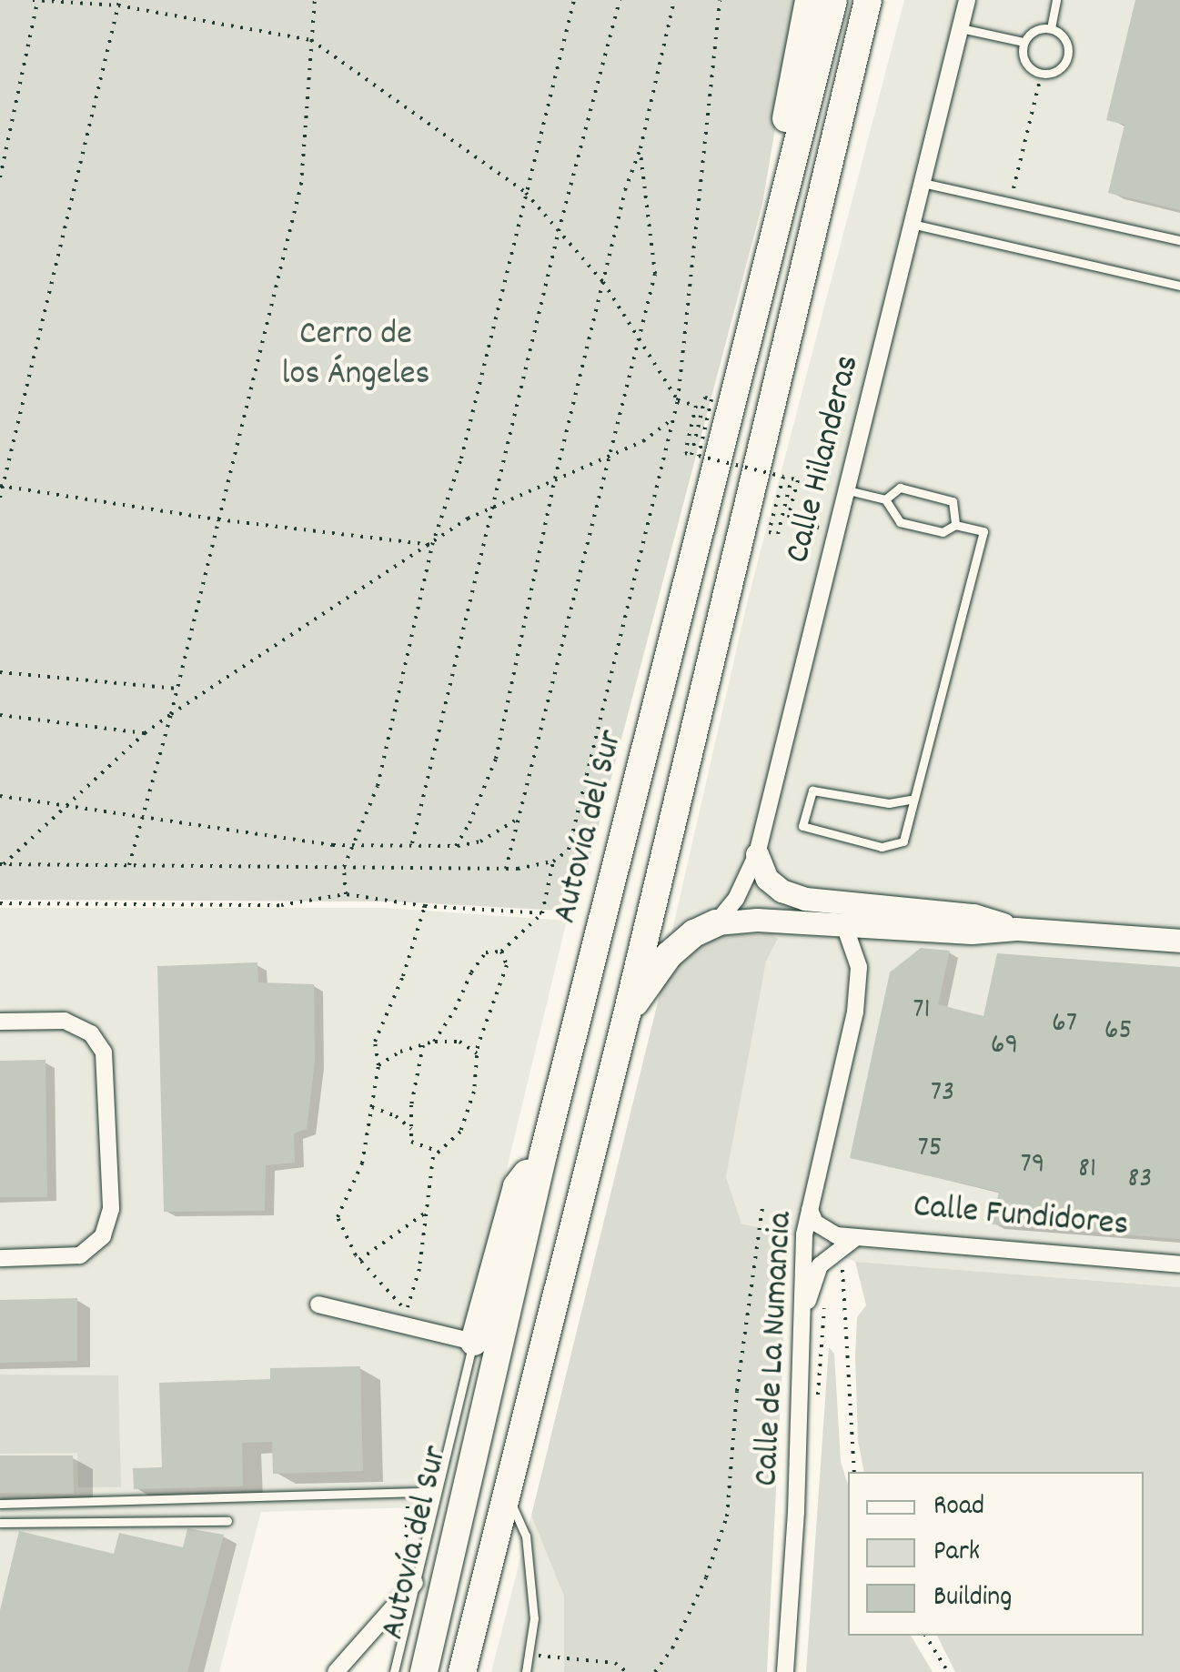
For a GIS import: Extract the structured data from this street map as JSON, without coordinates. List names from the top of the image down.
{
  "streets": {
    "highway": ["Autovía del Sur"],
    "street": ["Calle Hilanderas", "Calle Fundidores", "Calle de La Numancia"]
  },
  "crossings": [
    ["Calle Fundidores", "Calle de La Numancia"]
  ],
  "parks": ["Cerro de los Ángeles"],
  "house_numbers": [
    "71",
    "67",
    "65",
    "69",
    "73",
    "75",
    "79",
    "81",
    "83"
  ],
  "legend": ["Road", "Park", "Building"]
}
